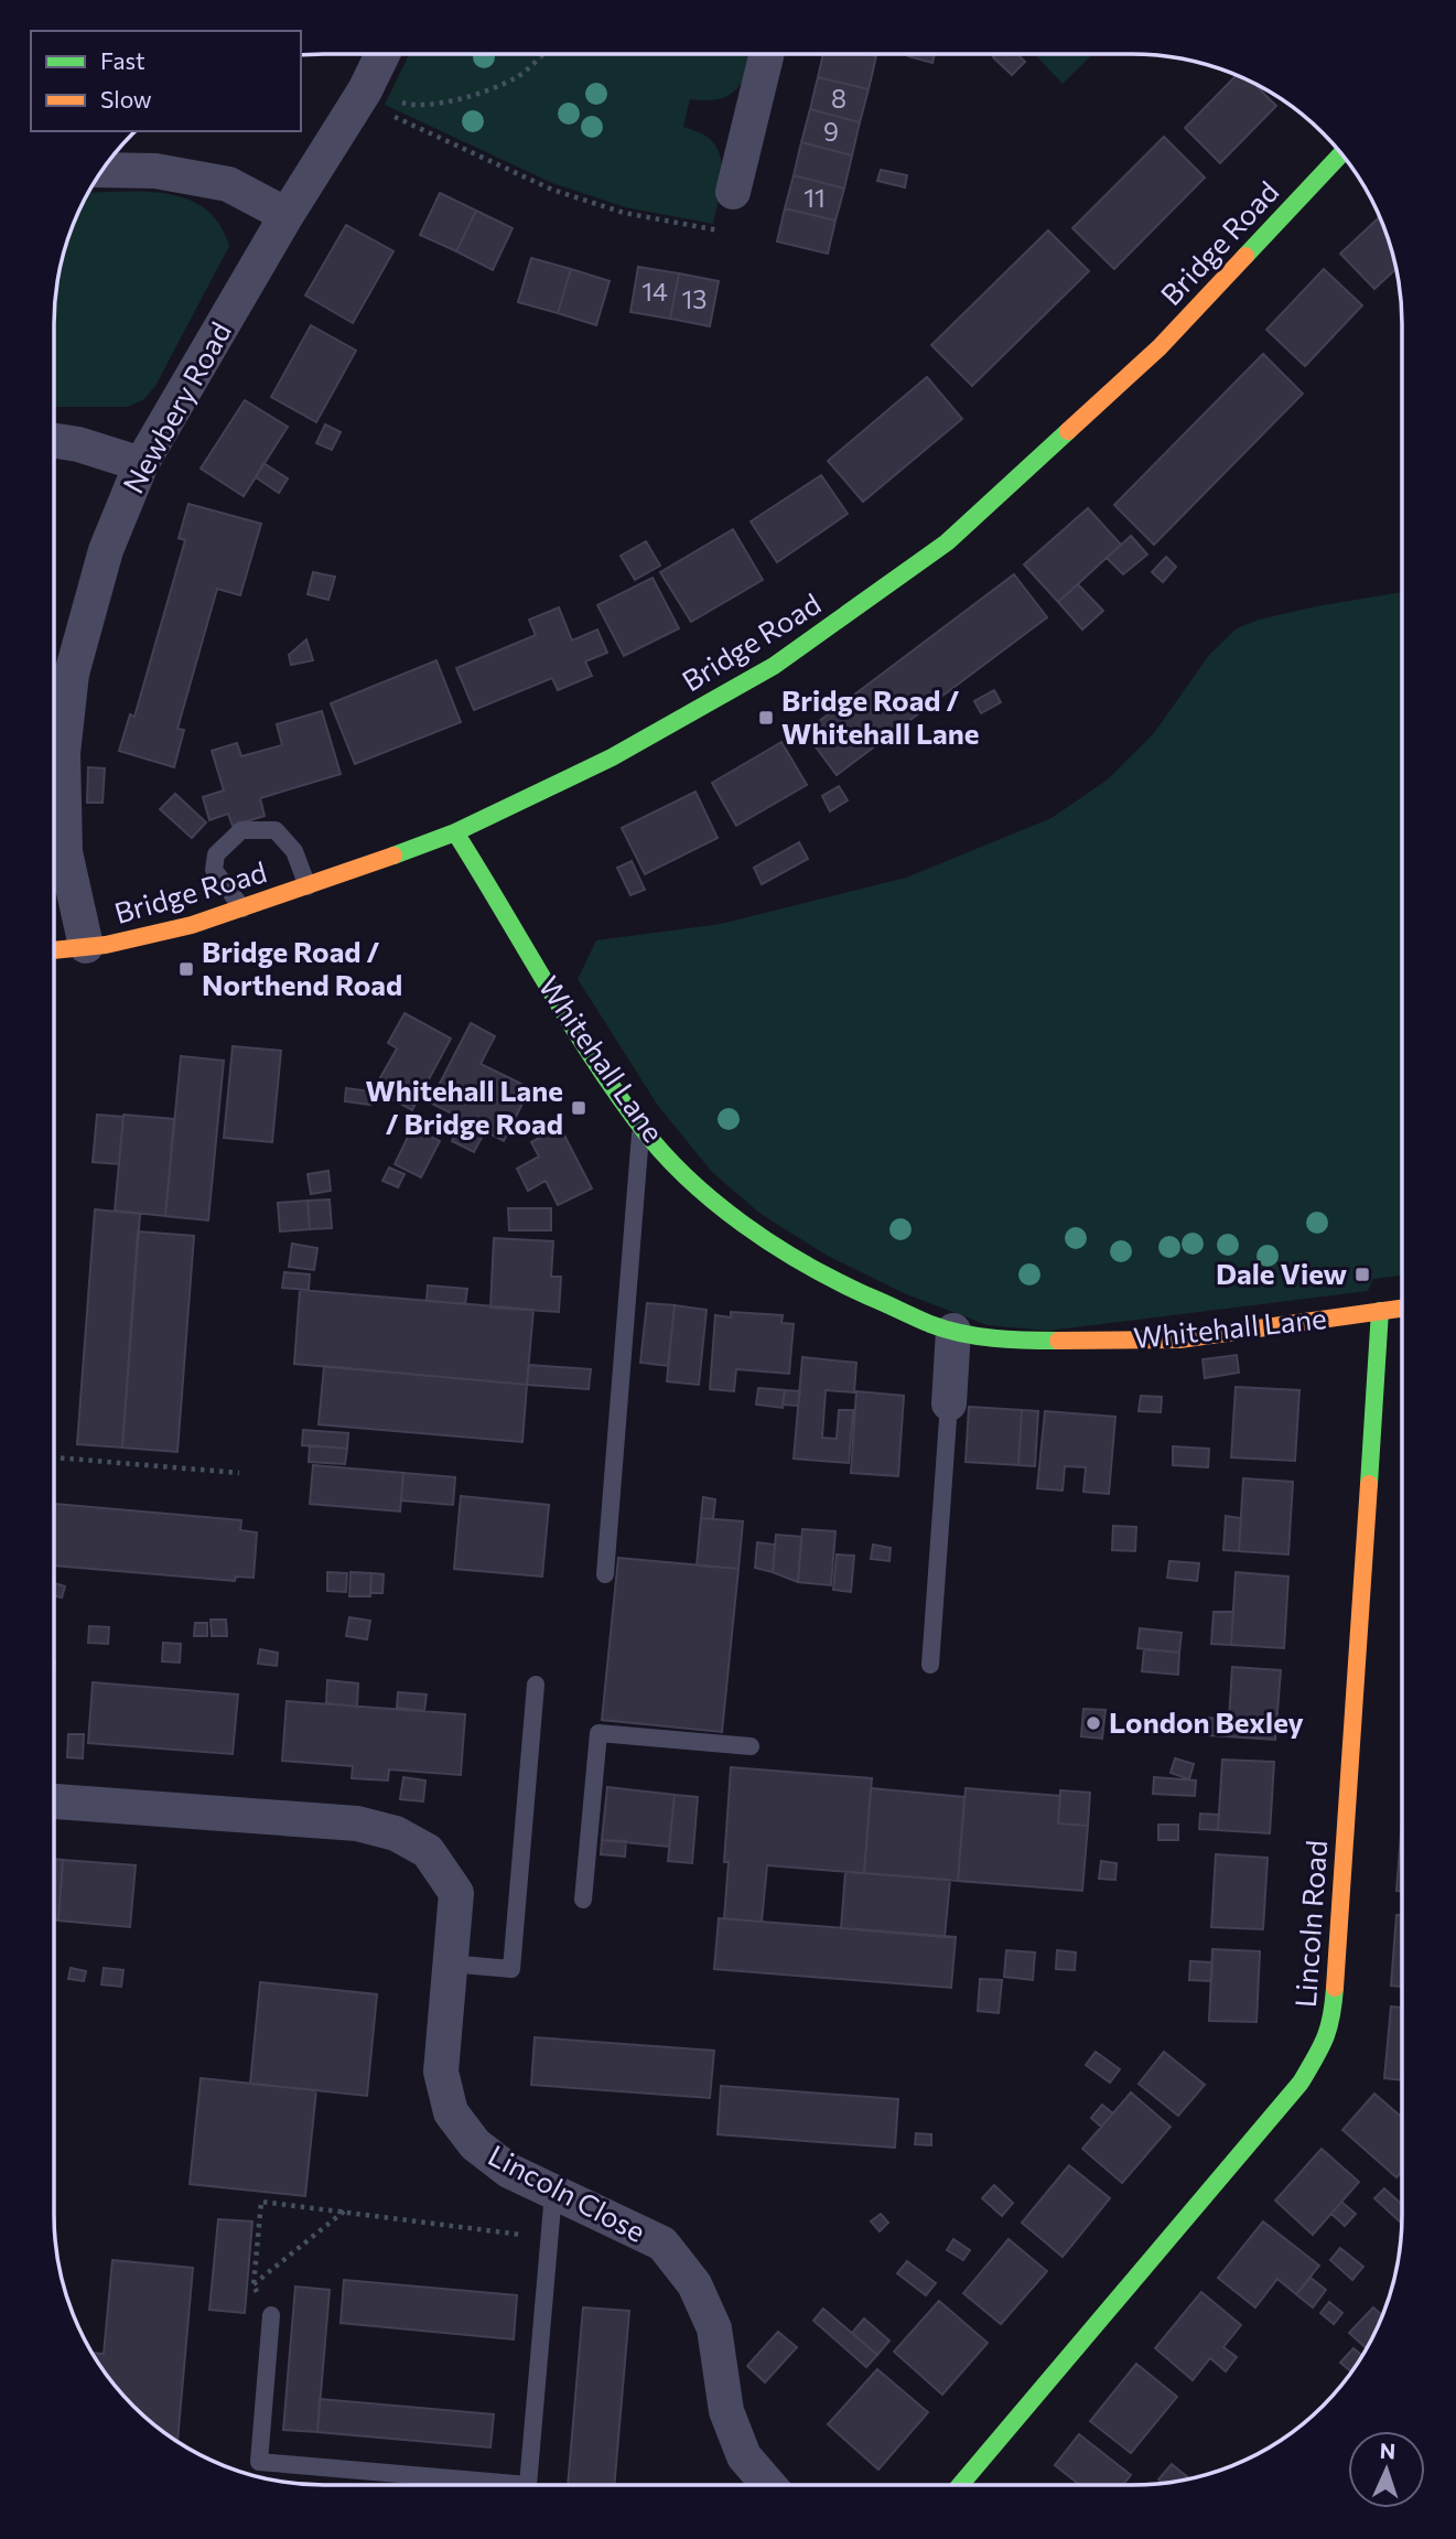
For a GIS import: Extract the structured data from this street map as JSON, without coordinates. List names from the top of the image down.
{
  "streets": {
    "street": [
      "Bridge Road",
      "Newbery Road",
      "Whitehall Lane",
      "Lincoln Road",
      "Lincoln Close"
    ]
  },
  "crossings": [
    ["Bridge Road", "Newbery Road"],
    ["Bridge Road", "Whitehall Lane"],
    ["Whitehall Lane", "Lincoln Road"]
  ],
  "places": {
    "transit": [
      "Bridge Road / Whitehall Lane",
      "Bridge Road / Northend Road",
      "Whitehall Lane / Bridge Road",
      "Dale View"
    ],
    "other": ["London Bexley"]
  },
  "house_numbers": [
    "8",
    "9",
    "11",
    "14",
    "13"
  ],
  "legend": ["Fast", "Slow"],
  "north": "top"
}
